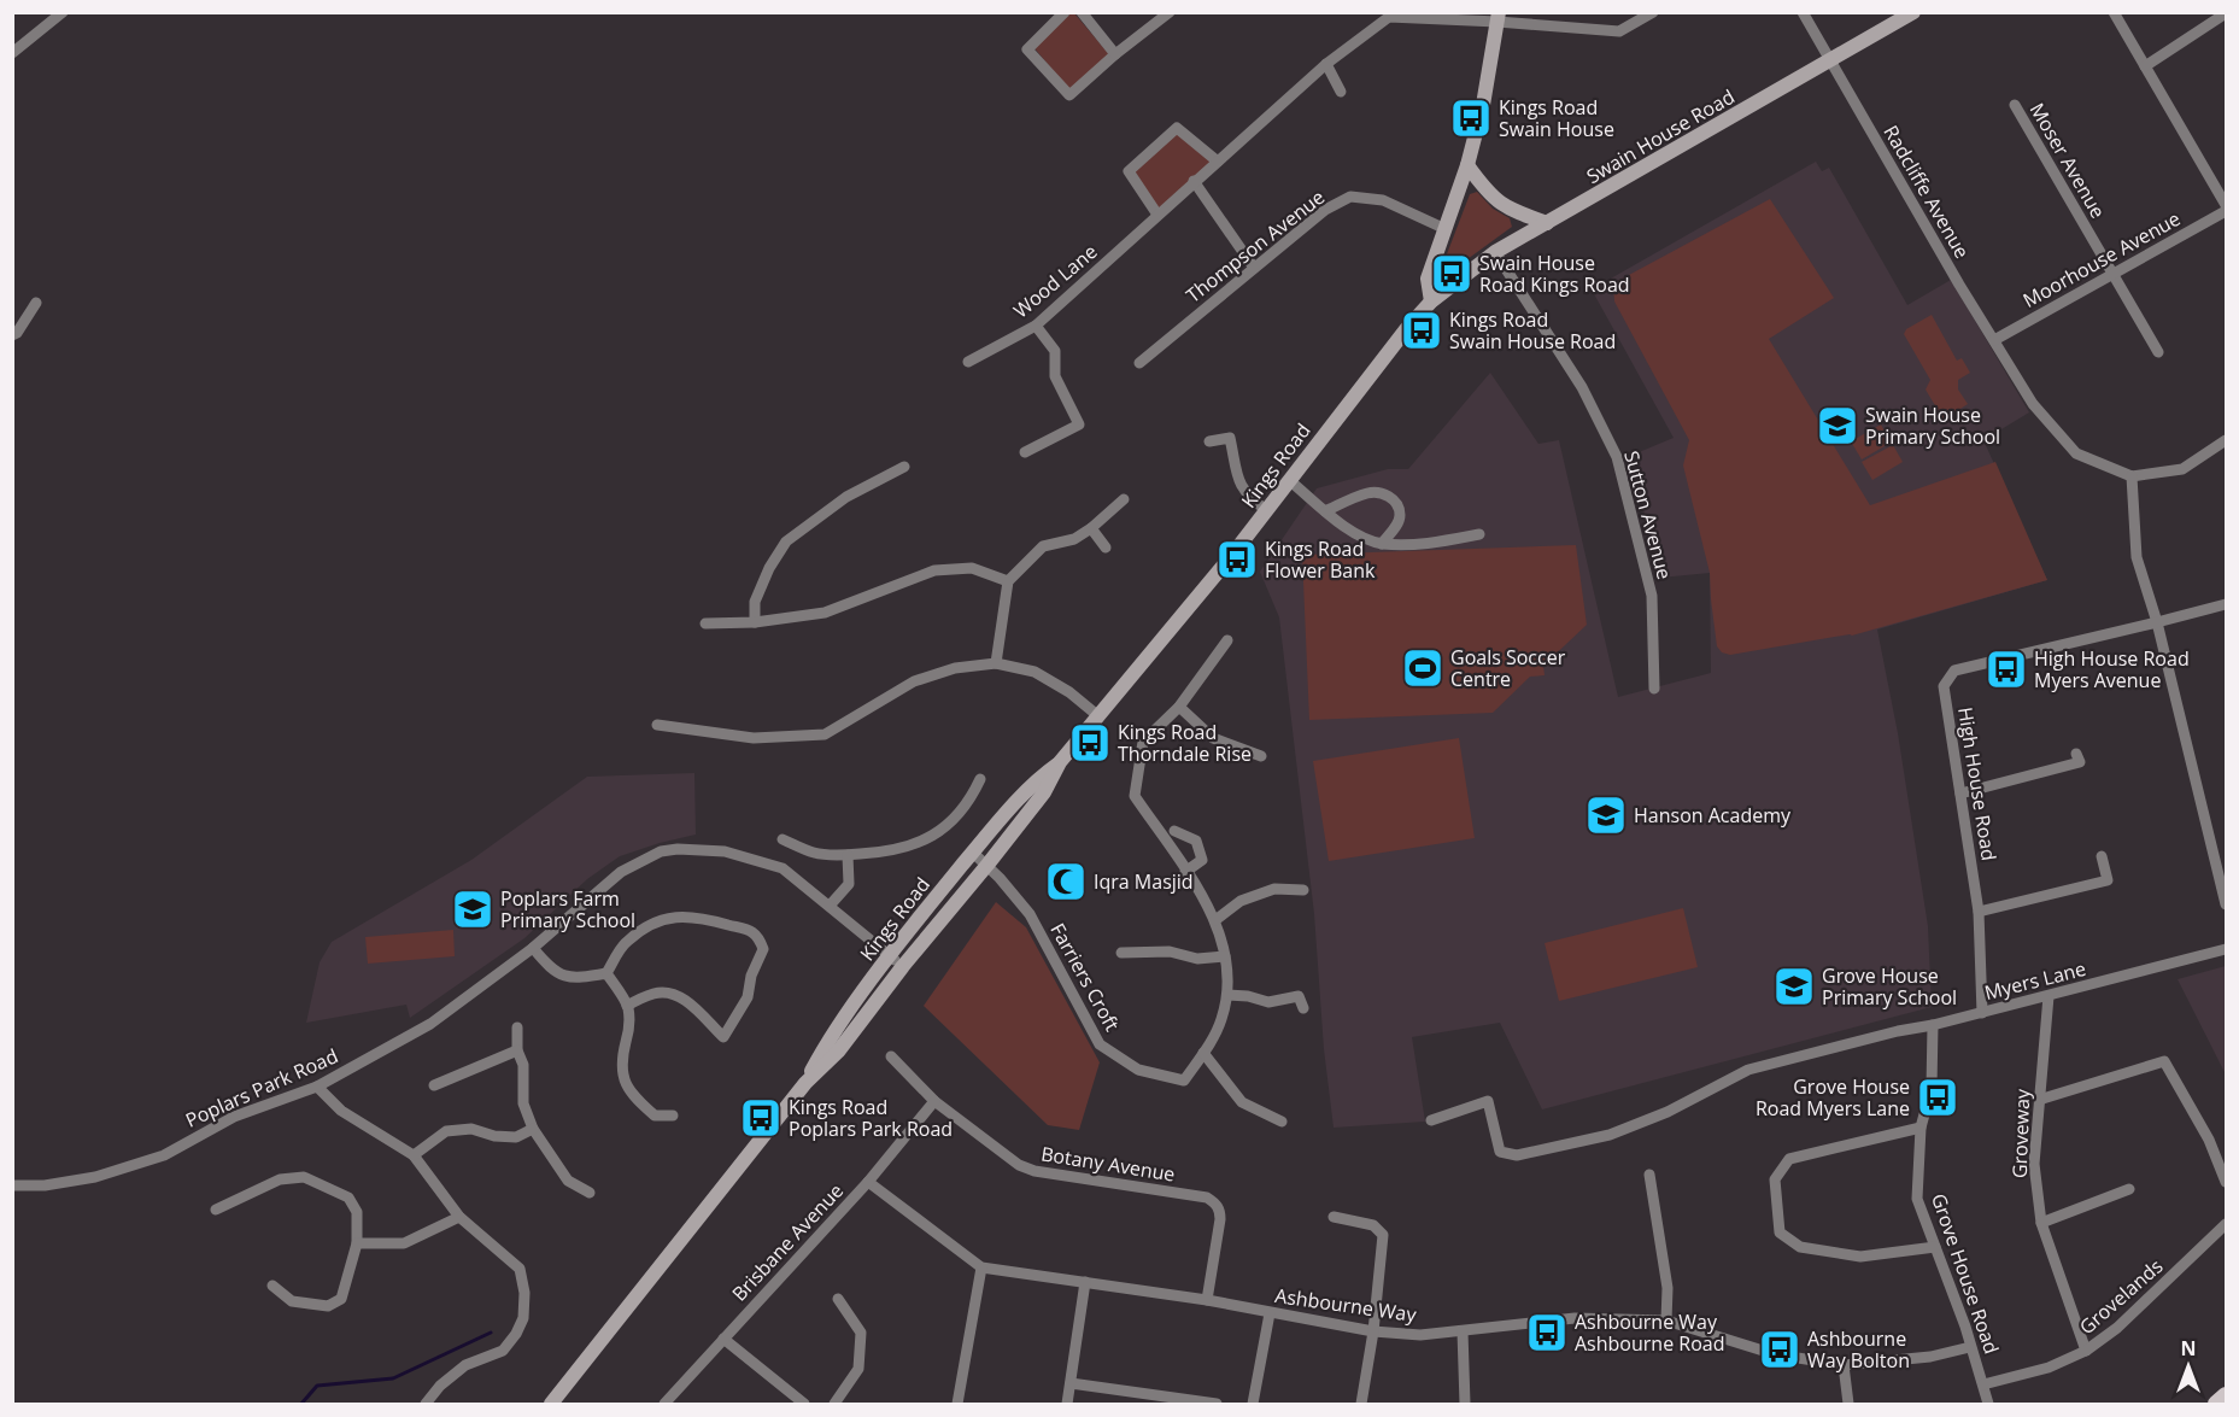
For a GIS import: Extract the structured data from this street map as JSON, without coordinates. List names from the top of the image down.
{
  "streets": {
    "street": [
      "Swain House Road",
      "Moser Avenue",
      "Radcliffe Avenue",
      "Thompson Avenue",
      "Moorhouse Avenue",
      "Wood Lane",
      "Kings Road",
      "Sutton Avenue",
      "High House Road",
      "Farriers Croft",
      "Myers Lane",
      "Poplars Park Road",
      "Groveway",
      "Botany Avenue",
      "Brisbane Avenue",
      "Grove House Road",
      "Grovelands",
      "Ashbourne Way"
    ]
  },
  "crossings": [
    ["Swain House Road", "Radcliffe Avenue"],
    ["Swain House Road", "Kings Road"],
    ["Swain House Road", "Sutton Avenue"],
    ["Moser Avenue", "Moorhouse Avenue"],
    ["Radcliffe Avenue", "Moorhouse Avenue"],
    ["Kings Road", "Farriers Croft"],
    ["Kings Road", "Poplars Park Road"],
    ["High House Road", "Myers Lane"],
    ["Myers Lane", "Groveway"],
    ["Myers Lane", "Grove House Road"],
    ["Groveway", "Grovelands"],
    ["Botany Avenue", "Brisbane Avenue"],
    ["Botany Avenue", "Ashbourne Way"],
    ["Brisbane Avenue", "Ashbourne Way"],
    ["Grove House Road", "Grovelands"],
    ["Grove House Road", "Ashbourne Way"]
  ],
  "places": {
    "bus stop": [
      "Kings Road Swain House",
      "Swain House Road Kings Road",
      "Kings Road Swain House Road",
      "Kings Road Flower Bank",
      "High House Road Myers Avenue",
      "Kings Road Thorndale Rise",
      "Grove House Road Myers Lane",
      "Kings Road Poplars Park Road",
      "Ashbourne Way Ashbourne Road",
      "Ashbourne Way Bolton"
    ],
    "school or university": [
      "Swain House Primary School",
      "Hanson Academy",
      "Poplars Farm Primary School",
      "Grove House Primary School"
    ],
    "sports": ["Goals Soccer Centre"],
    "mosque": ["Iqra Masjid"]
  },
  "north": "top"
}
